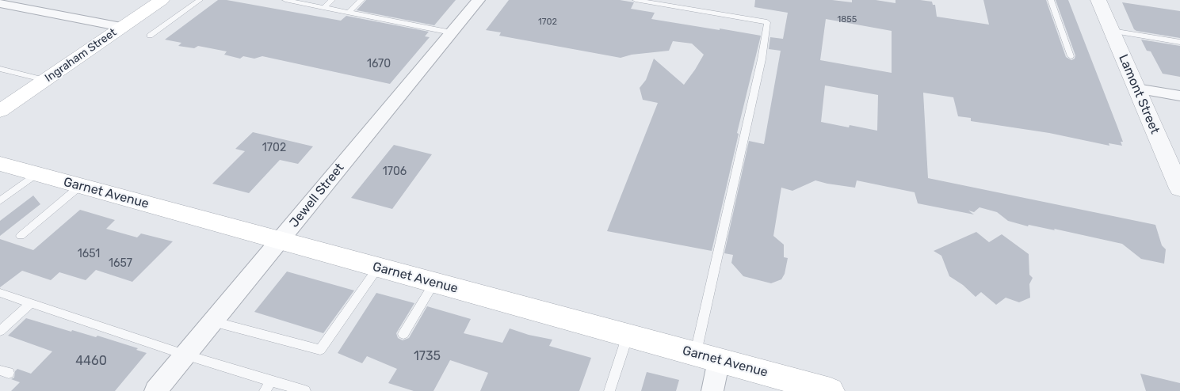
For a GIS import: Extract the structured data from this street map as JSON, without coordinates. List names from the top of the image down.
{
  "streets": {
    "main road": ["Ingraham Street", "Garnet Avenue"],
    "street": ["Lamont Street", "Jewell Street"]
  },
  "crossings": [
    ["Garnet Avenue", "Jewell Street"]
  ],
  "house_numbers": [
    "1855",
    "1702",
    "1670",
    "1702",
    "1706",
    "1651",
    "1657",
    "1735",
    "4460"
  ]
}
